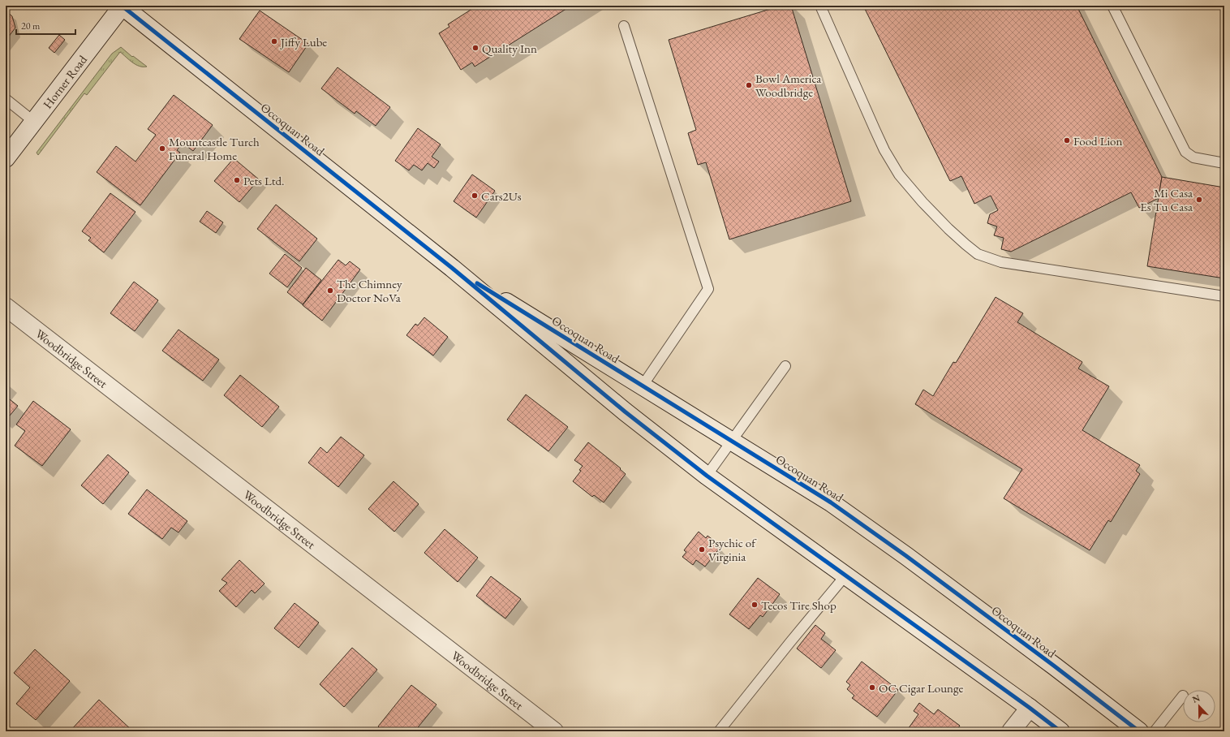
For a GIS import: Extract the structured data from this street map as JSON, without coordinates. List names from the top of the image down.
{
  "streets": {
    "main road": ["Horner Road", "Occoquan Road", "Woodbridge Street"]
  },
  "crossings": [
    ["Horner Road", "Occoquan Road"]
  ],
  "places": [
    "Jiffy Lube",
    "Quality Inn",
    "Bowl America Woodbridge",
    "Food Lion",
    "Mountcastle Turch Funeral Home",
    "Pets Ltd.",
    "Cars2Us",
    "Mi Casa Es Tu Casa",
    "The Chimney Doctor NoVa",
    "Psychic of Virginia",
    "Tecos Tire Shop",
    "OC Cigar Lounge"
  ],
  "scale_bar": "20 m",
  "north": "top"
}
